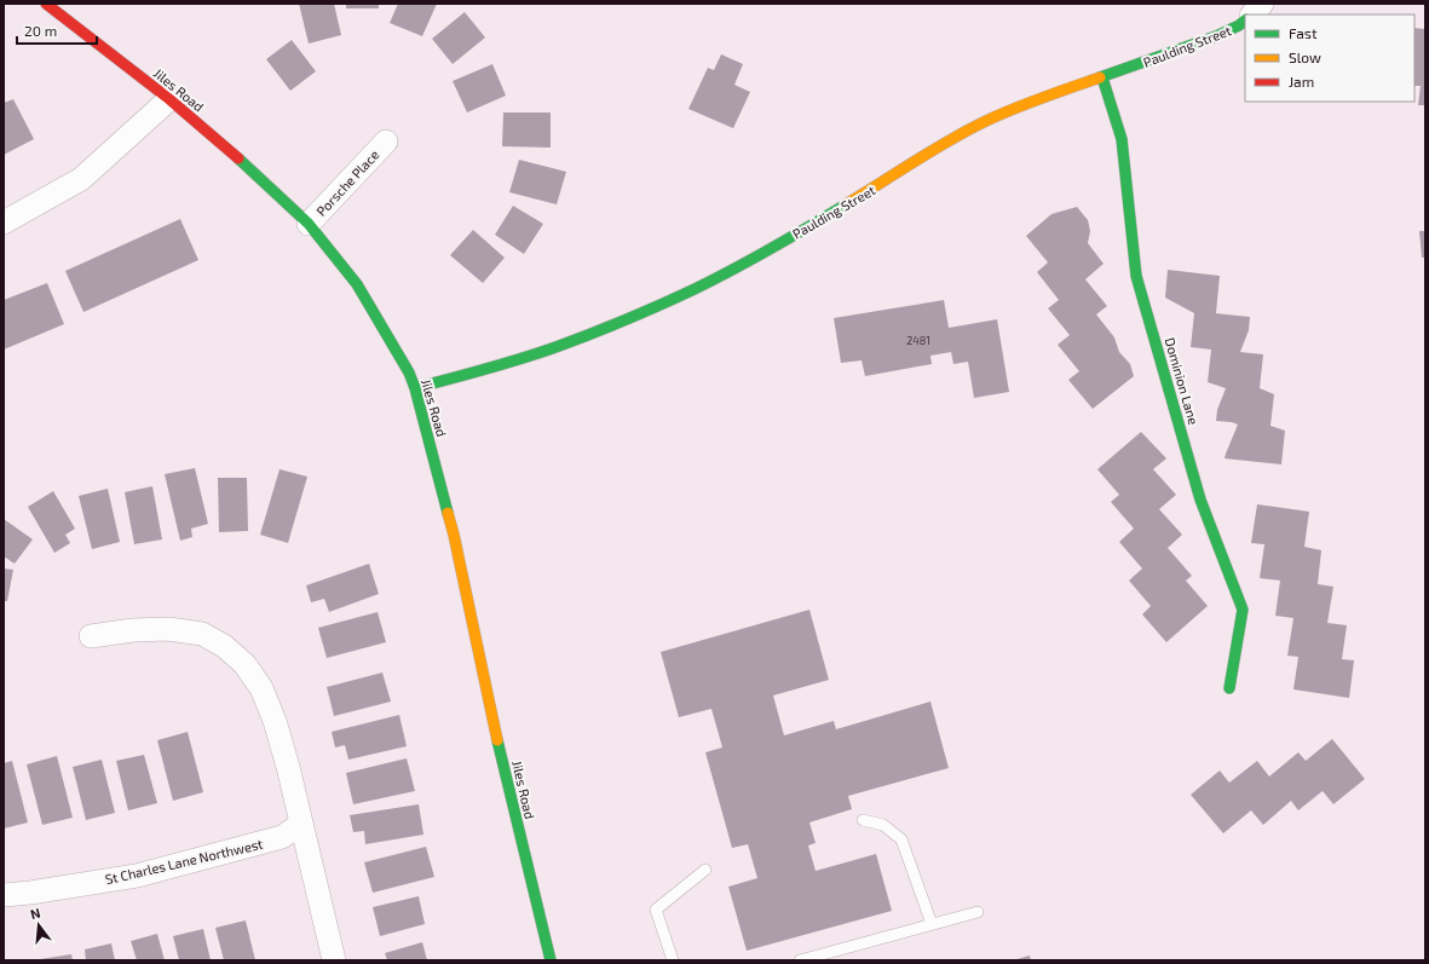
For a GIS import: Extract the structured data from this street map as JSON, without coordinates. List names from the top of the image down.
{
  "streets": {
    "street": [
      "Paulding Street",
      "Jiles Road",
      "Porsche Place",
      "Dominion Lane",
      "St Charles Lane Northwest"
    ]
  },
  "crossings": [
    ["Paulding Street", "Jiles Road"],
    ["Paulding Street", "Dominion Lane"],
    ["Jiles Road", "Porsche Place"]
  ],
  "house_numbers": ["2481"],
  "legend": ["Fast", "Slow", "Jam"],
  "scale_bar": "20 m",
  "north": "top"
}
